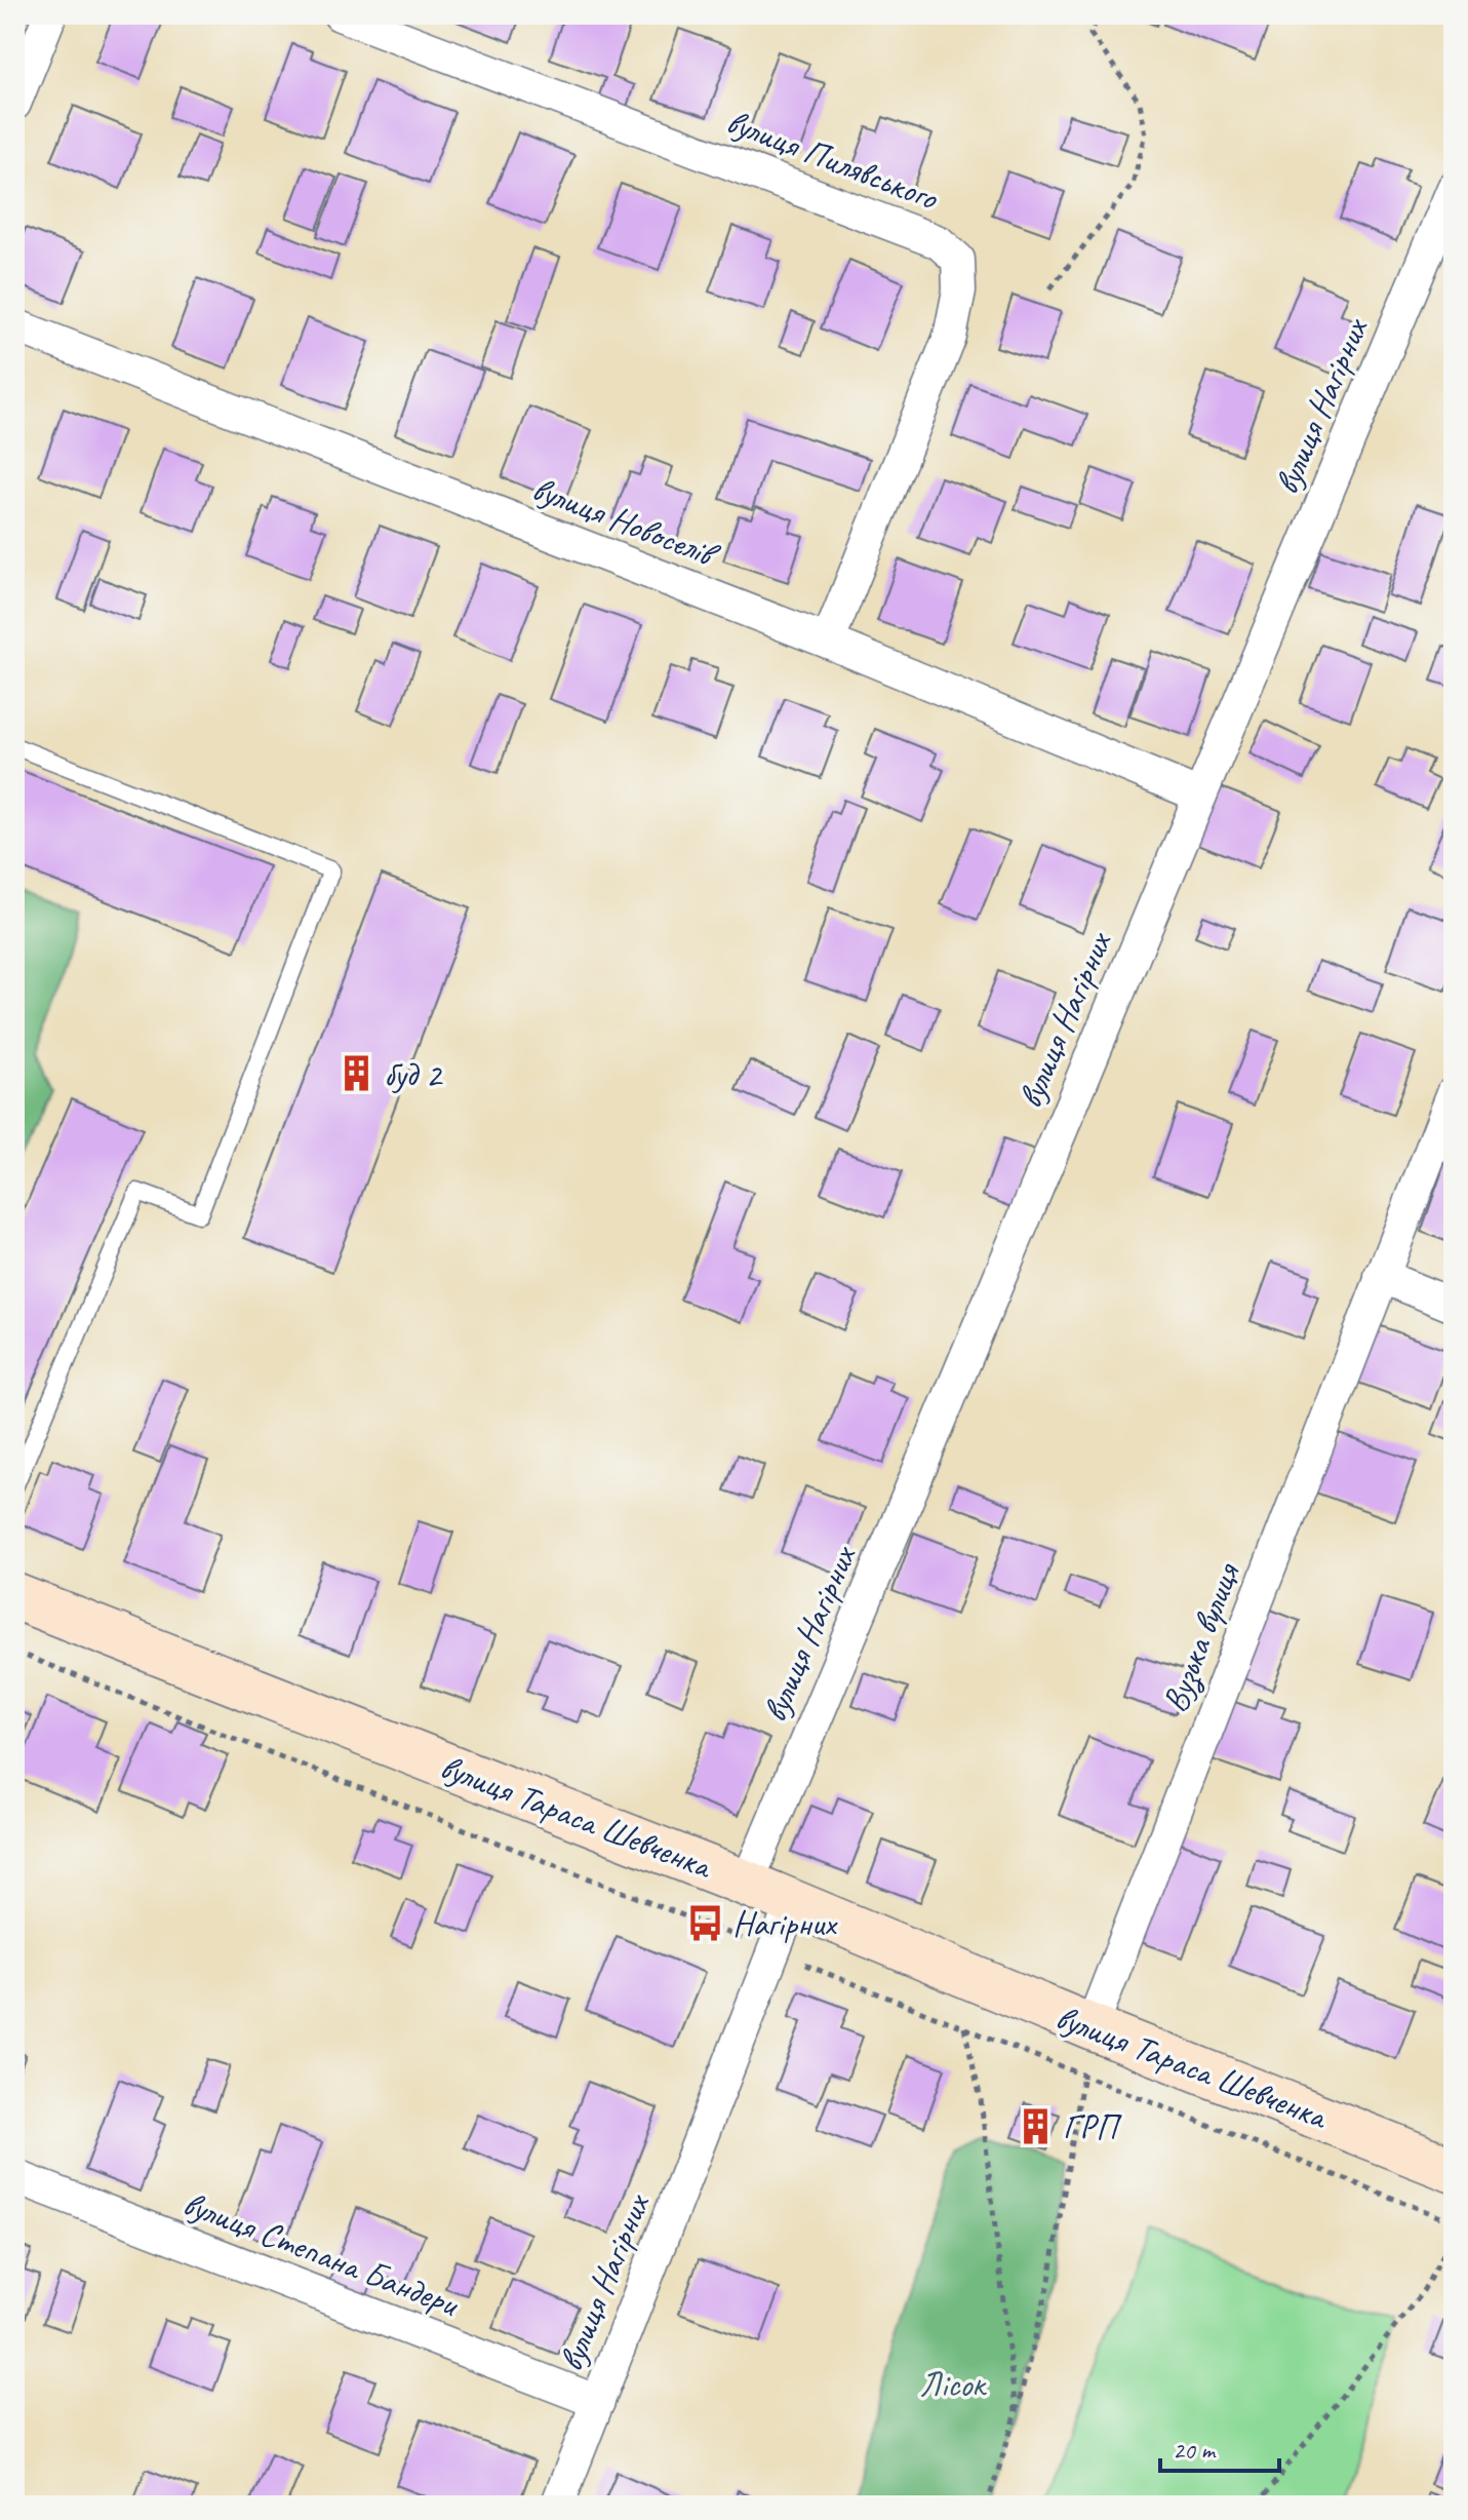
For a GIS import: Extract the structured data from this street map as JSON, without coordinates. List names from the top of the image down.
{
  "streets": {
    "street": [
      "вулиця Пилявського",
      "вулиця Нагірних",
      "вулиця Новоселів",
      "Вузька вулиця",
      "вулиця Тараса Шевченка",
      "вулиця Степана Бандери"
    ]
  },
  "crossings": [
    ["вулиця Пилявського", "вулиця Новоселів"],
    ["вулиця Нагірних", "вулиця Новоселів"],
    ["вулиця Нагірних", "вулиця Тараса Шевченка"],
    ["вулиця Нагірних", "вулиця Степана Бандери"],
    ["Вузька вулиця", "вулиця Тараса Шевченка"]
  ],
  "parks": ["Лісок"],
  "places": {
    "building": ["буд 2", "ГРП"],
    "bus stop": ["Нагірних"]
  },
  "scale_bar": "20 m"
}
